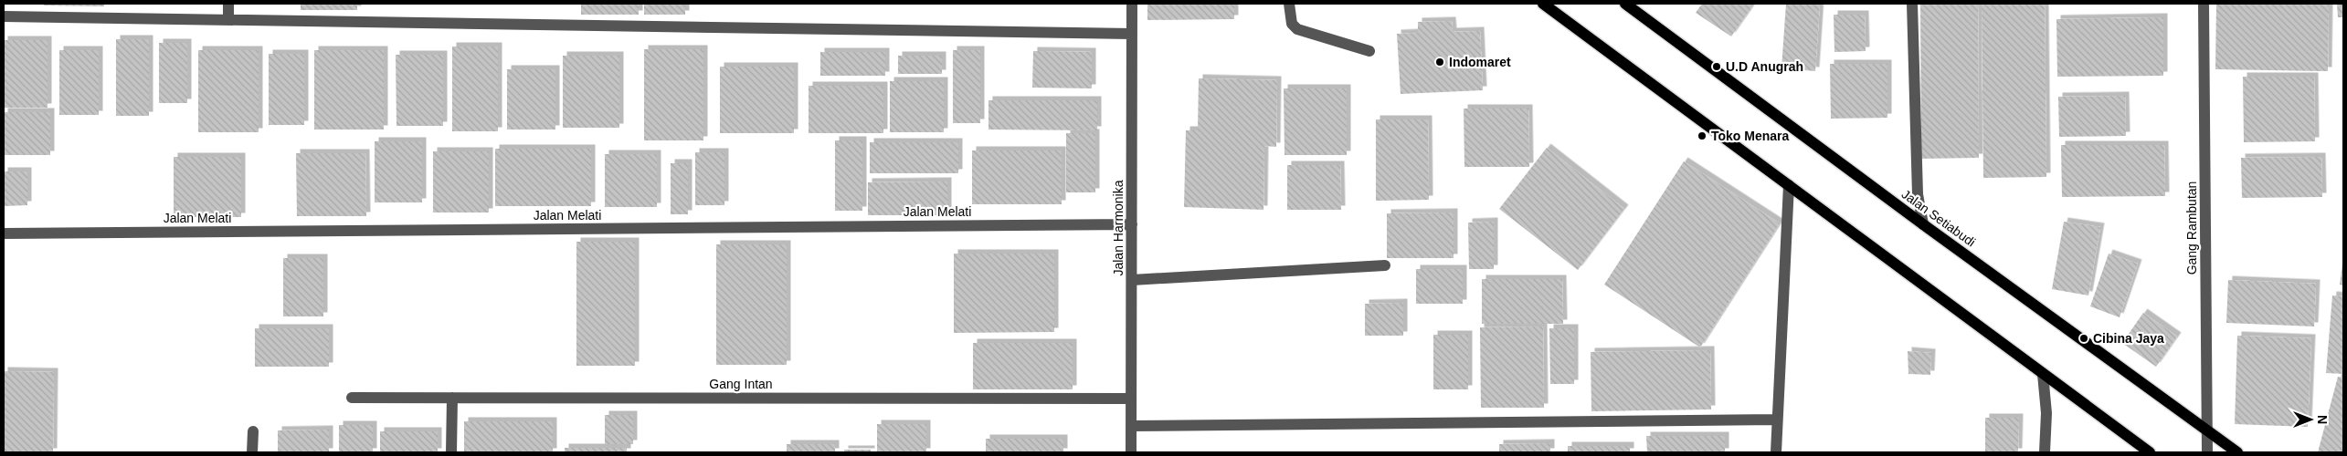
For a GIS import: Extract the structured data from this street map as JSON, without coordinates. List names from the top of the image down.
{
  "streets": {
    "main road": ["Jalan Setiabudi"],
    "street": [
      "Jalan Melati",
      "Jalan Harmonika",
      "Gang Rambutan",
      "Gang Intan"
    ]
  },
  "crossings": [
    ["Jalan Melati", "Jalan Harmonika"],
    ["Jalan Setiabudi", "Gang Rambutan"],
    ["Jalan Harmonika", "Gang Intan"]
  ],
  "places": [
    "Indomaret",
    "U.D Anugrah",
    "Toko Menara",
    "Cibina Jaya"
  ],
  "north": "right"
}
